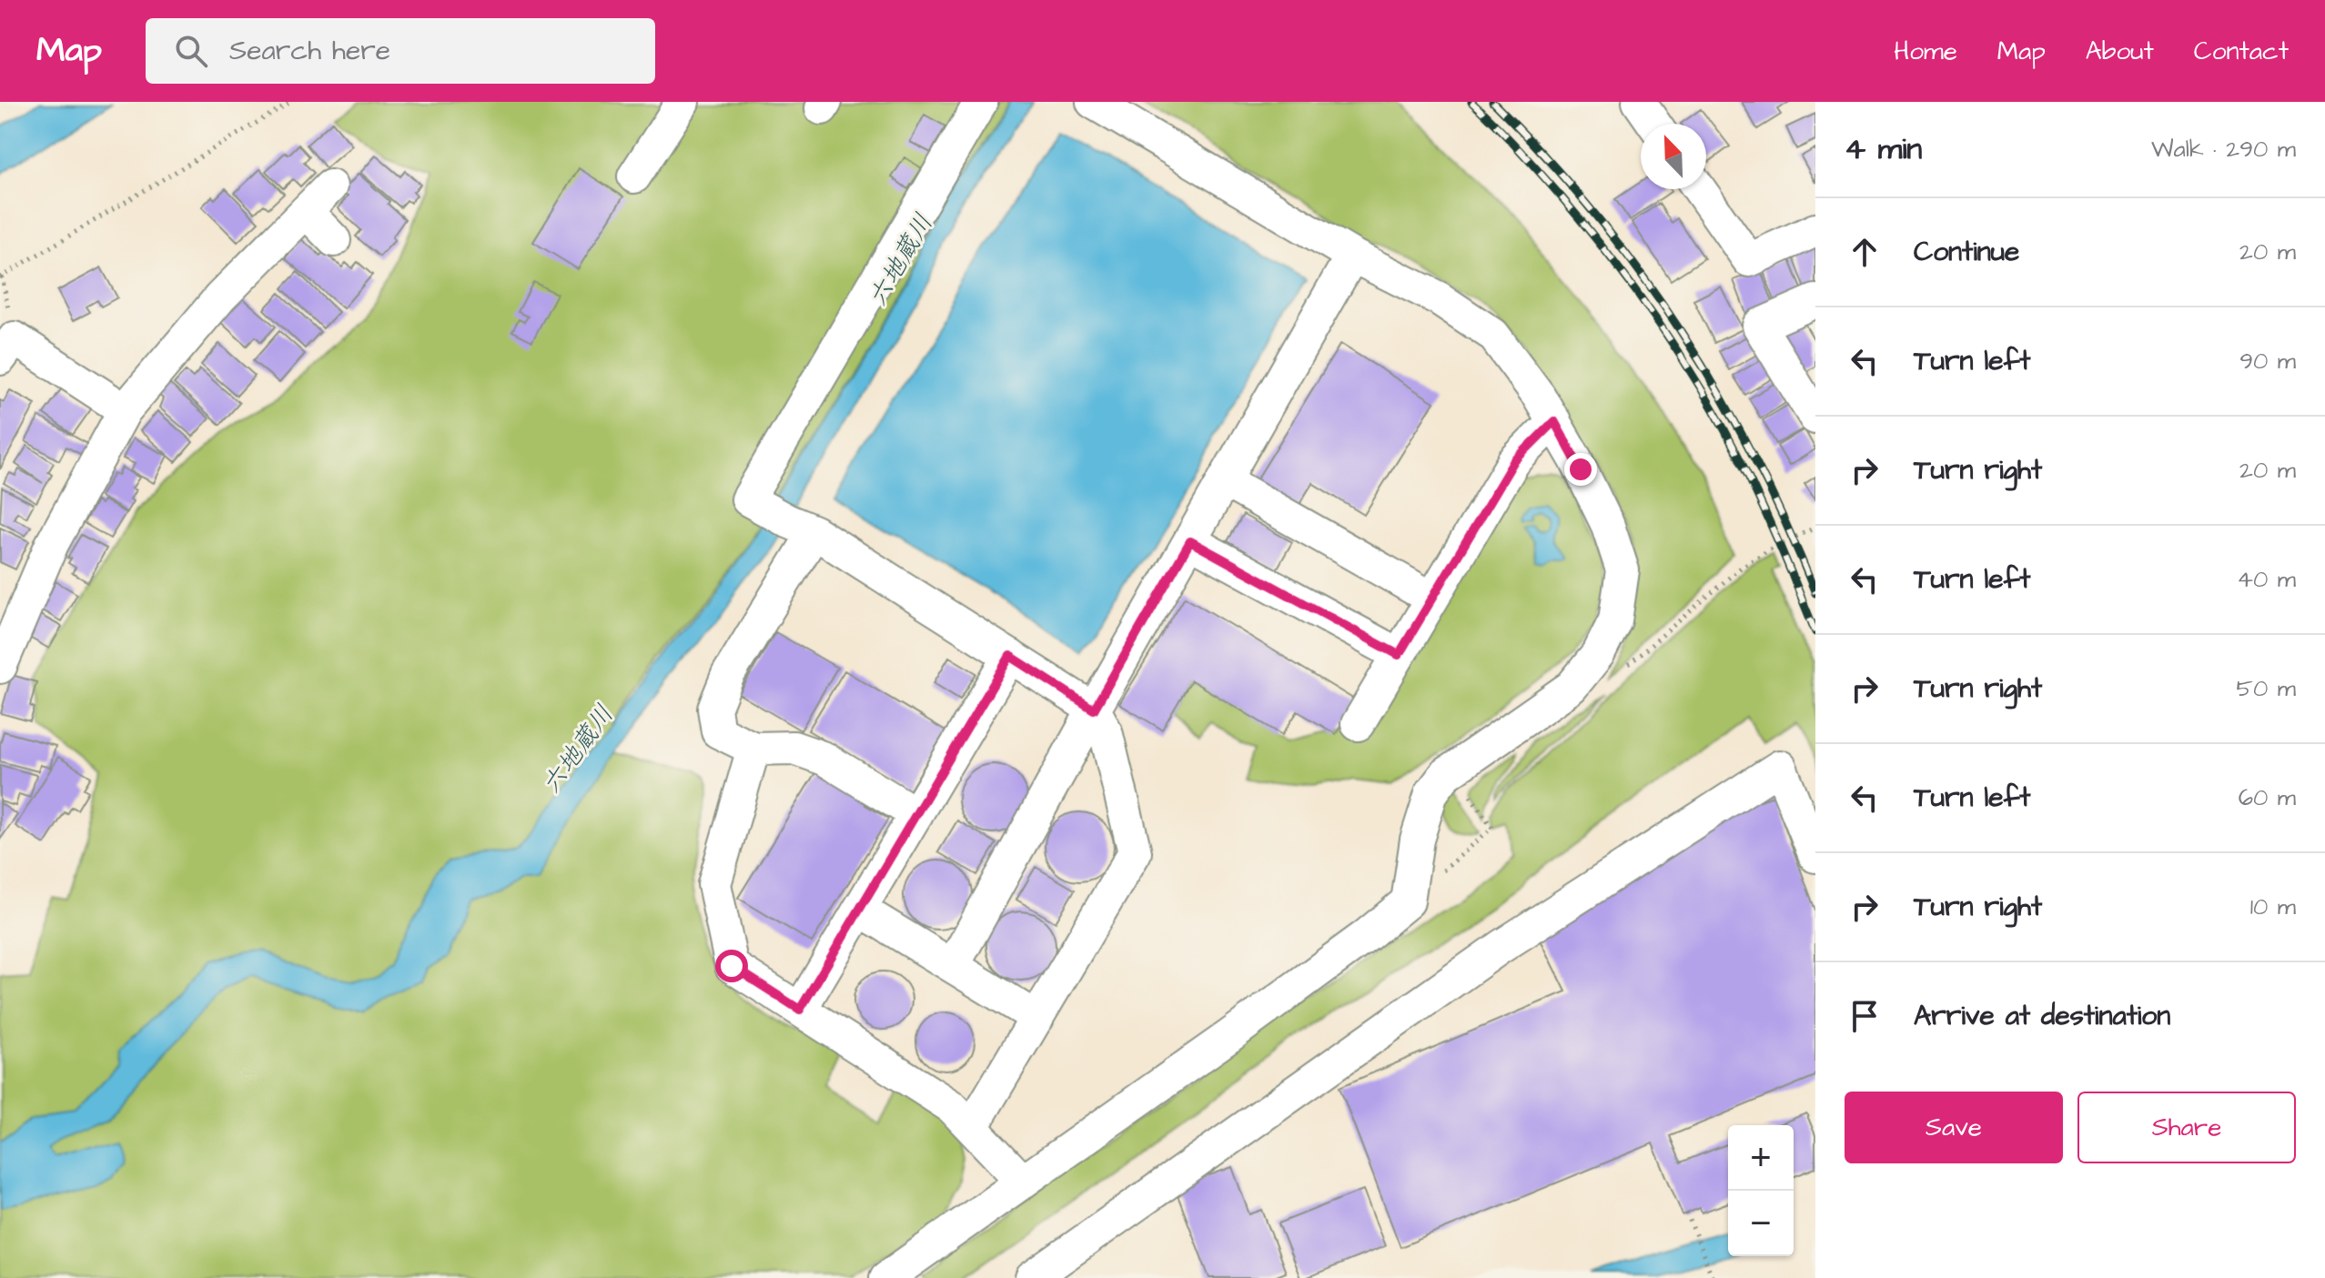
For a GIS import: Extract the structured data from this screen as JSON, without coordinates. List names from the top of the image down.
{
  "water": ["六地蔵川"],
  "north": "top left",
  "page": {
    "header": "Map",
    "search": "Search here",
    "nav": [
      "Home",
      "Map",
      "About",
      "Contact"
    ],
    "heading": ["4 min", "Walk · 290 m"],
    "list": [
      ["Continue", "20 m"],
      ["Turn left", "90 m"],
      ["Turn right", "20 m"],
      ["Turn left", "40 m"],
      ["Turn right", "50 m"],
      ["Turn left", "60 m"],
      ["Turn right", "10 m"],
      "Arrive at destination"
    ],
    "buttons": ["Save", "Share"],
    "map_buttons": ["+", "−"]
  }
}
